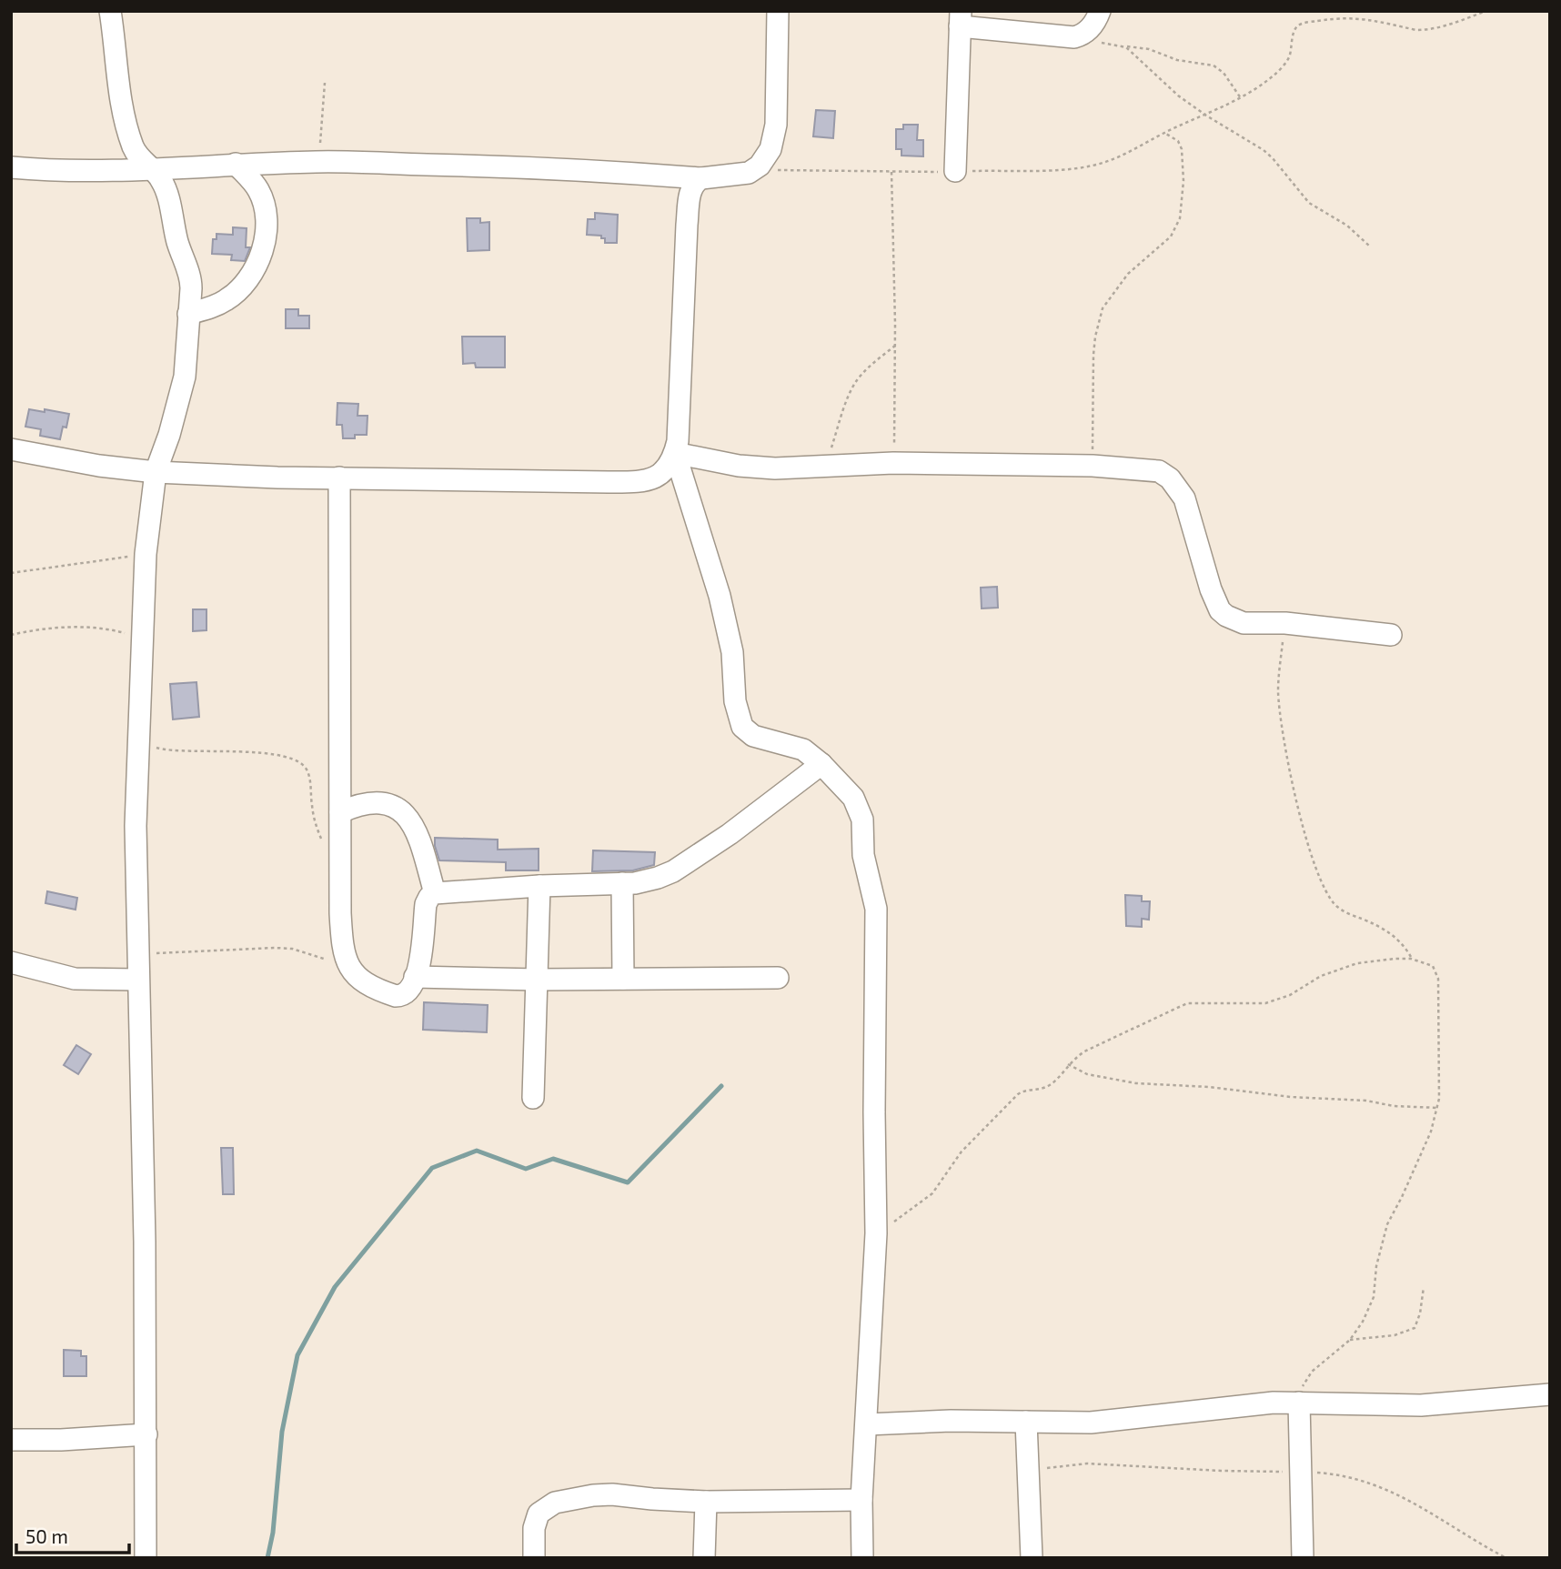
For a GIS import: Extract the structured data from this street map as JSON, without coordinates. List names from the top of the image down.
{
  "scale_bar": "50 m"
}
